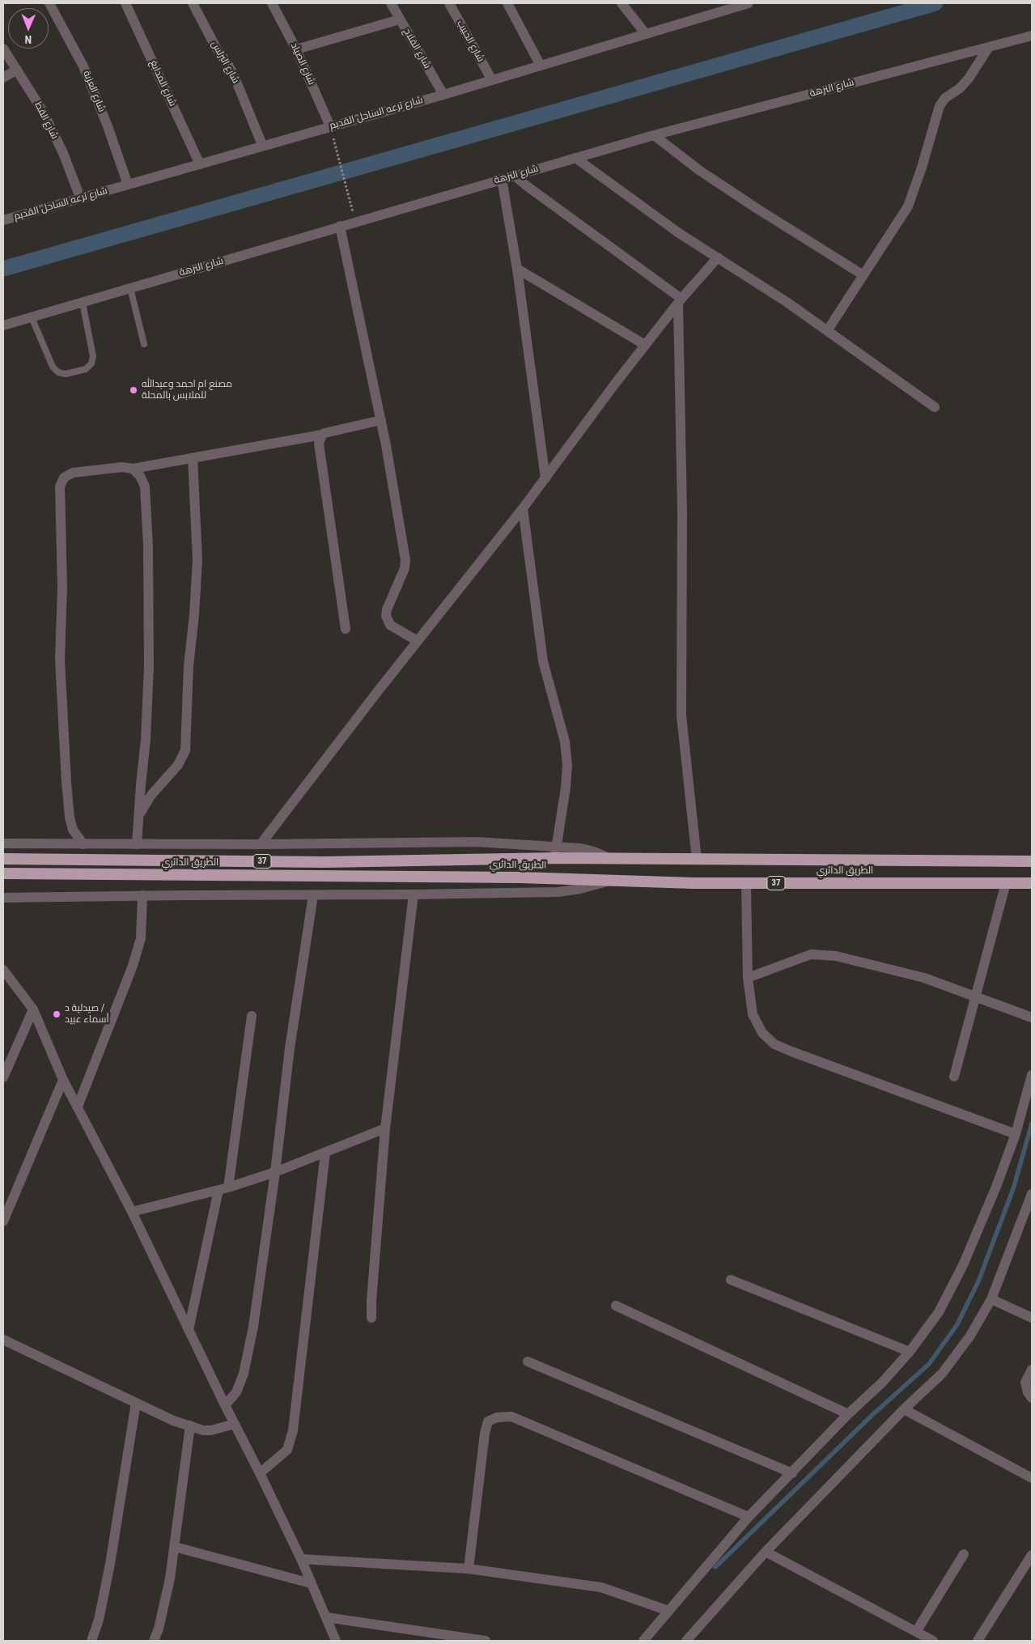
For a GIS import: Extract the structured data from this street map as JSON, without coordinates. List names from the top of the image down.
{
  "streets": {
    "highway": ["37", "الطريق الدائري"],
    "street": [
      "شارع الحبيب",
      "شارع الفلاح",
      "شارع البرلس",
      "شارع الصياد",
      "شارع المدابغ",
      "شارع النزهة",
      "شارع العزبة",
      "شارع ترعه الساحل القديم",
      "شارع القط"
    ]
  },
  "crossings": [
    ["شارع الحبيب", "شارع ترعه الساحل القديم"],
    ["شارع الفلاح", "شارع ترعه الساحل القديم"],
    ["شارع البرلس", "شارع ترعه الساحل القديم"],
    ["شارع الصياد", "شارع ترعه الساحل القديم"],
    ["شارع المدابغ", "شارع ترعه الساحل القديم"],
    ["شارع العزبة", "شارع ترعه الساحل القديم"],
    ["شارع ترعه الساحل القديم", "شارع القط"]
  ],
  "places": ["مصنع ام احمد وعبدالله للملابس بالمحلة", "صيدلية د / أسماء عبيد"],
  "north": "bottom"
}
